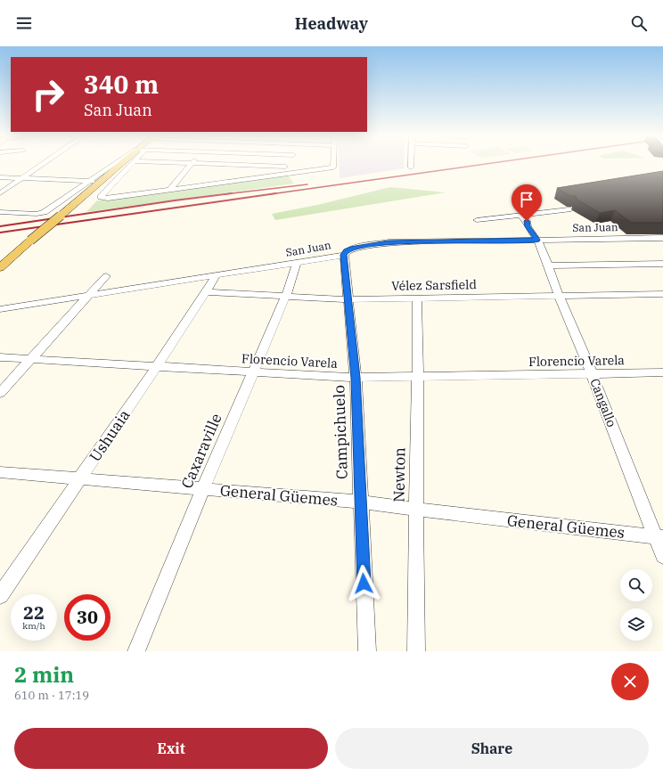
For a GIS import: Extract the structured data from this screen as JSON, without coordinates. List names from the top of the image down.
{
  "streets": {
    "street": [
      "San Juan",
      "Vélez Sarsfield",
      "Florencio Varela",
      "Cangallo",
      "Campichuelo",
      "Ushuaia",
      "Caxaraville",
      "Newton",
      "General Güemes"
    ]
  },
  "crossings": [
    ["San Juan", "Cangallo"],
    ["San Juan", "Campichuelo"],
    ["San Juan", "Ushuaia"],
    ["San Juan", "Caxaraville"],
    ["Vélez Sarsfield", "Cangallo"],
    ["Vélez Sarsfield", "Campichuelo"],
    ["Vélez Sarsfield", "Ushuaia"],
    ["Vélez Sarsfield", "Caxaraville"],
    ["Vélez Sarsfield", "Newton"],
    ["Florencio Varela", "Cangallo"],
    ["Florencio Varela", "Campichuelo"],
    ["Florencio Varela", "Ushuaia"],
    ["Florencio Varela", "Caxaraville"],
    ["Florencio Varela", "Newton"],
    ["Cangallo", "General Güemes"],
    ["Campichuelo", "General Güemes"],
    ["Ushuaia", "General Güemes"],
    ["Caxaraville", "General Güemes"],
    ["Newton", "General Güemes"]
  ],
  "page": {
    "header": "Headway",
    "turn": ["340 m", "San Juan"],
    "speed": "22 km/h",
    "limit": "30",
    "heading": ["2 min", "610 m · 17:19"],
    "buttons": ["Exit", "Share"]
  }
}
